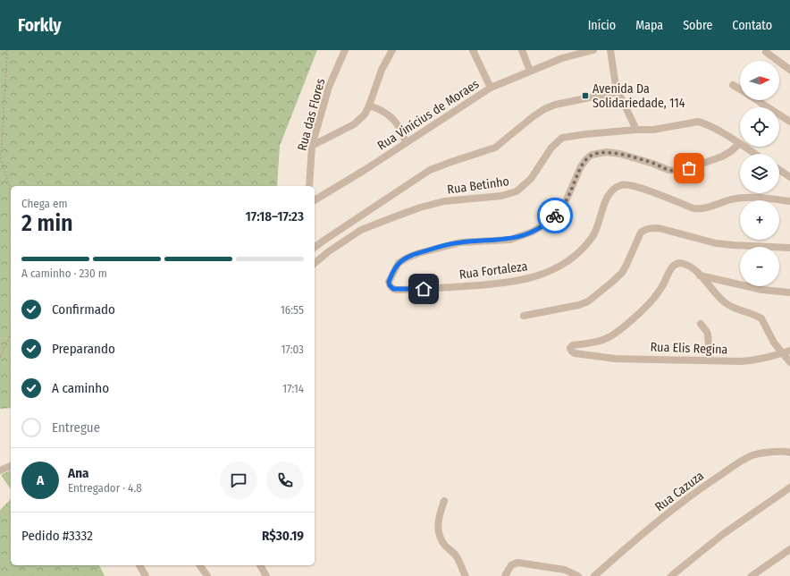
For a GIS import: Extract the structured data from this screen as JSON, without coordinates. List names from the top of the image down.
{
  "streets": {
    "street": [
      "Rua das Flores",
      "Rua Vinícius de Moraes",
      "Rua Betinho",
      "Rua Fortaleza",
      "Rua Elis Regina",
      "Rua Cazuza"
    ]
  },
  "crossings": [
    ["Rua Betinho", "Rua Fortaleza"]
  ],
  "places": {
    "transit": ["Avenida Da Solidariedade, 114"]
  },
  "north": "right",
  "page": {
    "header": "Forkly",
    "nav": [
      "Início",
      "Mapa",
      "Sobre",
      "Contato"
    ],
    "map_buttons": ["+", "−"],
    "heading": ["2 min", "Chega em", "17:18–17:23"],
    "panel": [
      "Ana",
      "Entregador · 4.8",
      "Pedido #3332",
      "R$30.19"
    ],
    "bar": "A caminho · 230 m",
    "list": [
      ["Confirmado", "16:55"],
      ["Preparando", "17:03"],
      ["A caminho", "17:14"],
      "Entregue"
    ],
    "round": "A"
  }
}
